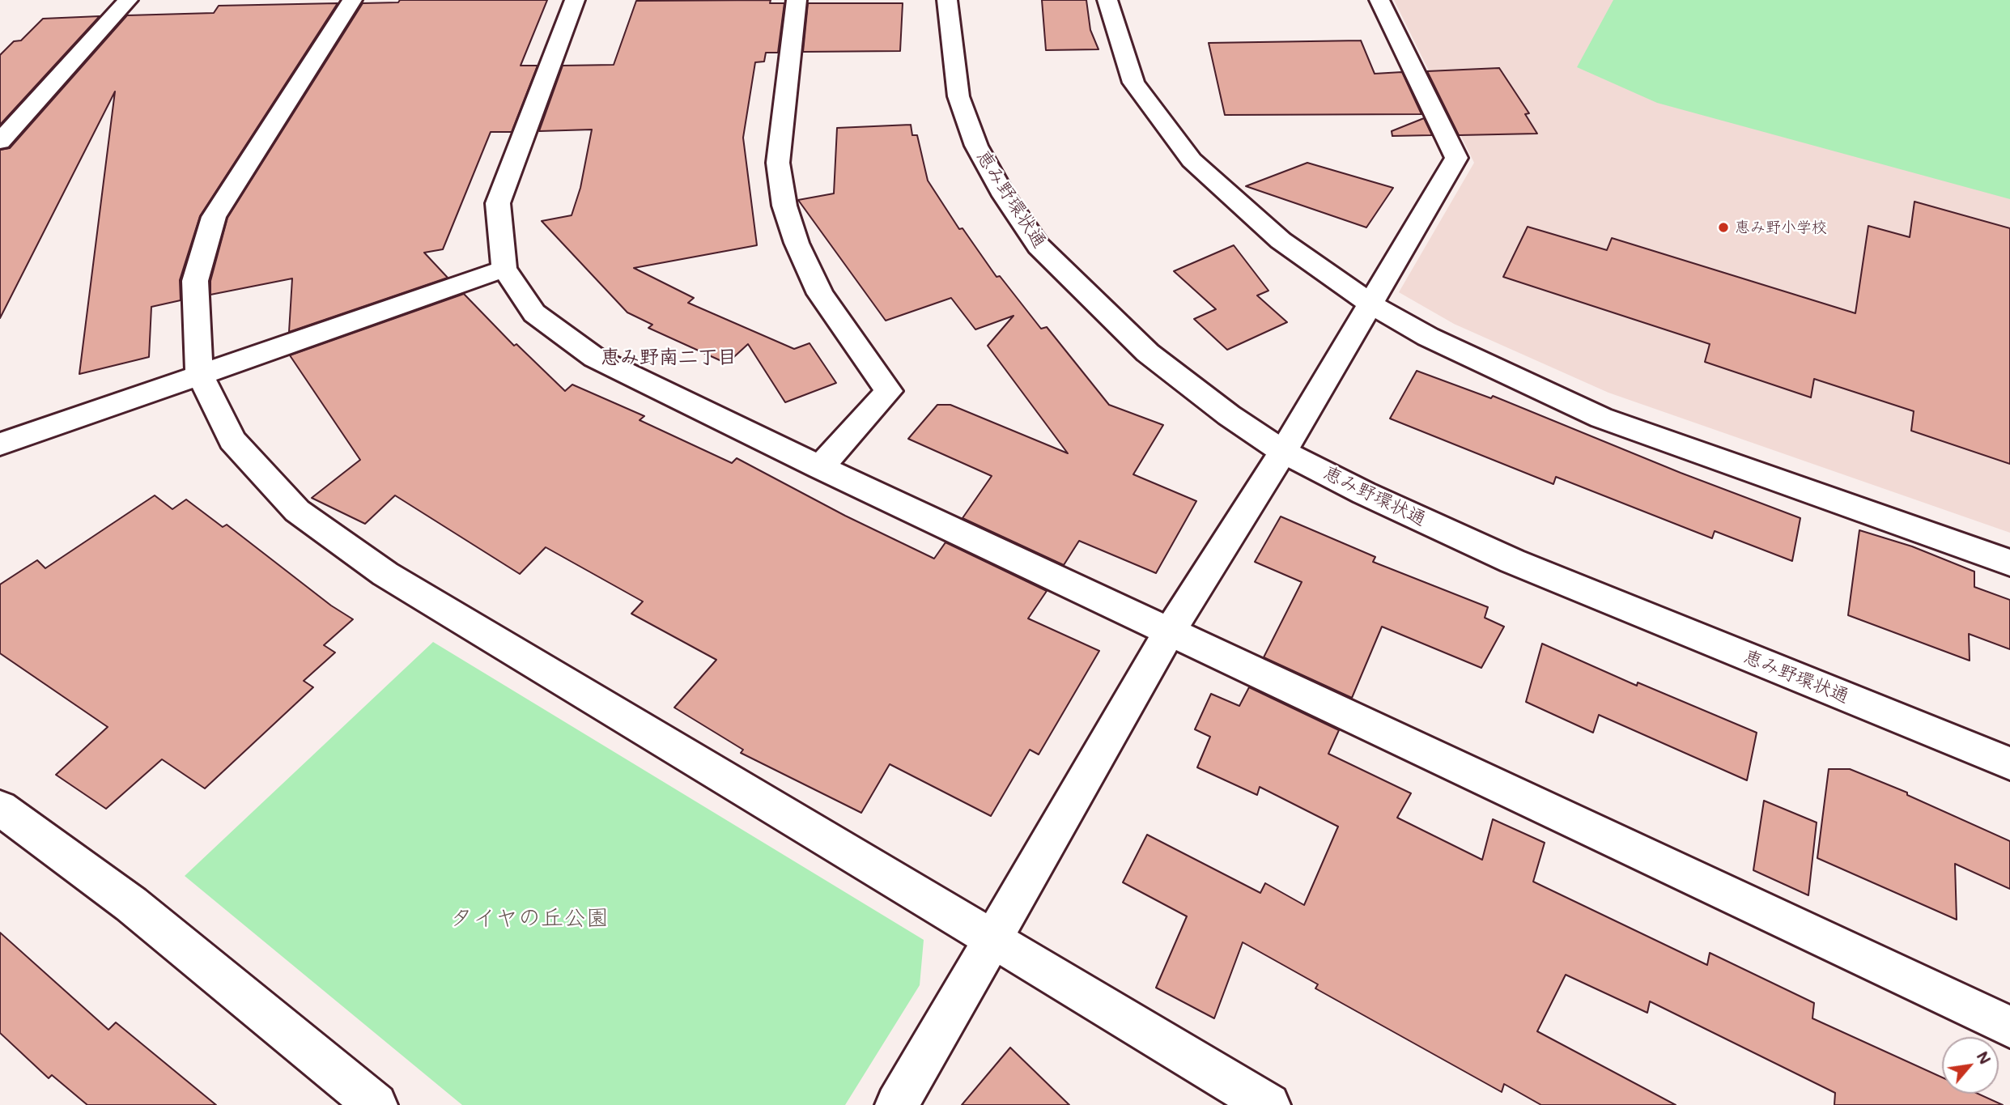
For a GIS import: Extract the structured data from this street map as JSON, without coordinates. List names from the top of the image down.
{
  "streets": {
    "street": ["恵み野環状通"]
  },
  "districts": ["恵み野南二丁目"],
  "parks": ["タイヤの丘公園"],
  "places": ["恵み野小学校"],
  "north": "top right"
}
